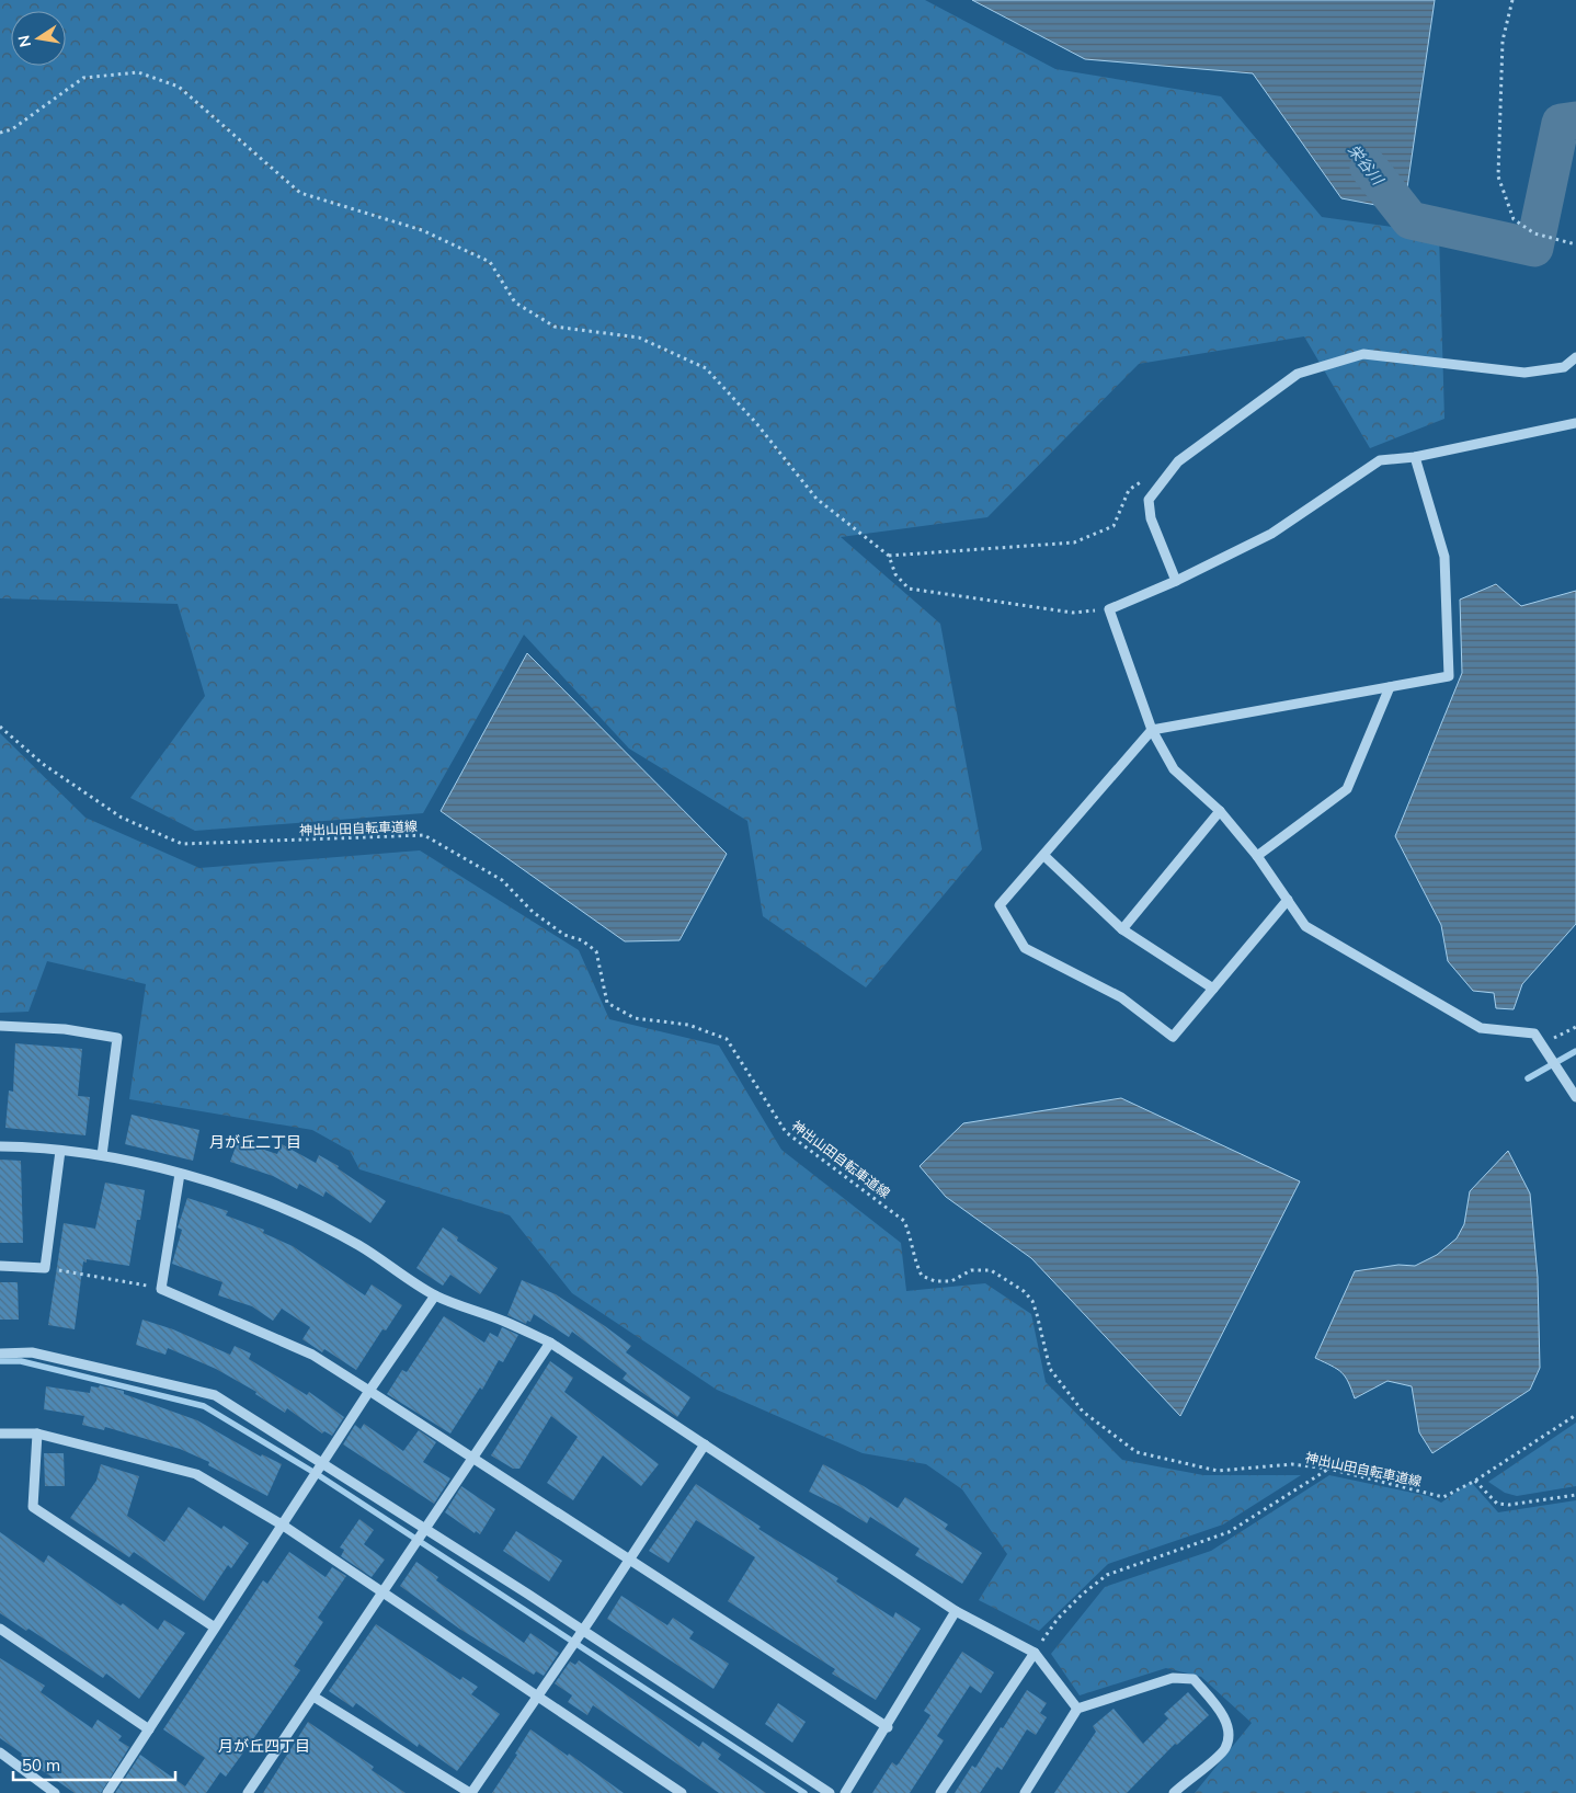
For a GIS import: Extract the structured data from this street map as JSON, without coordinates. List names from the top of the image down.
{
  "streets": {
    "path": ["神出山田自転車道線"]
  },
  "districts": ["月が丘二丁目", "月が丘四丁目"],
  "water": ["栄谷川"],
  "scale_bar": "50 m",
  "north": "left"
}
